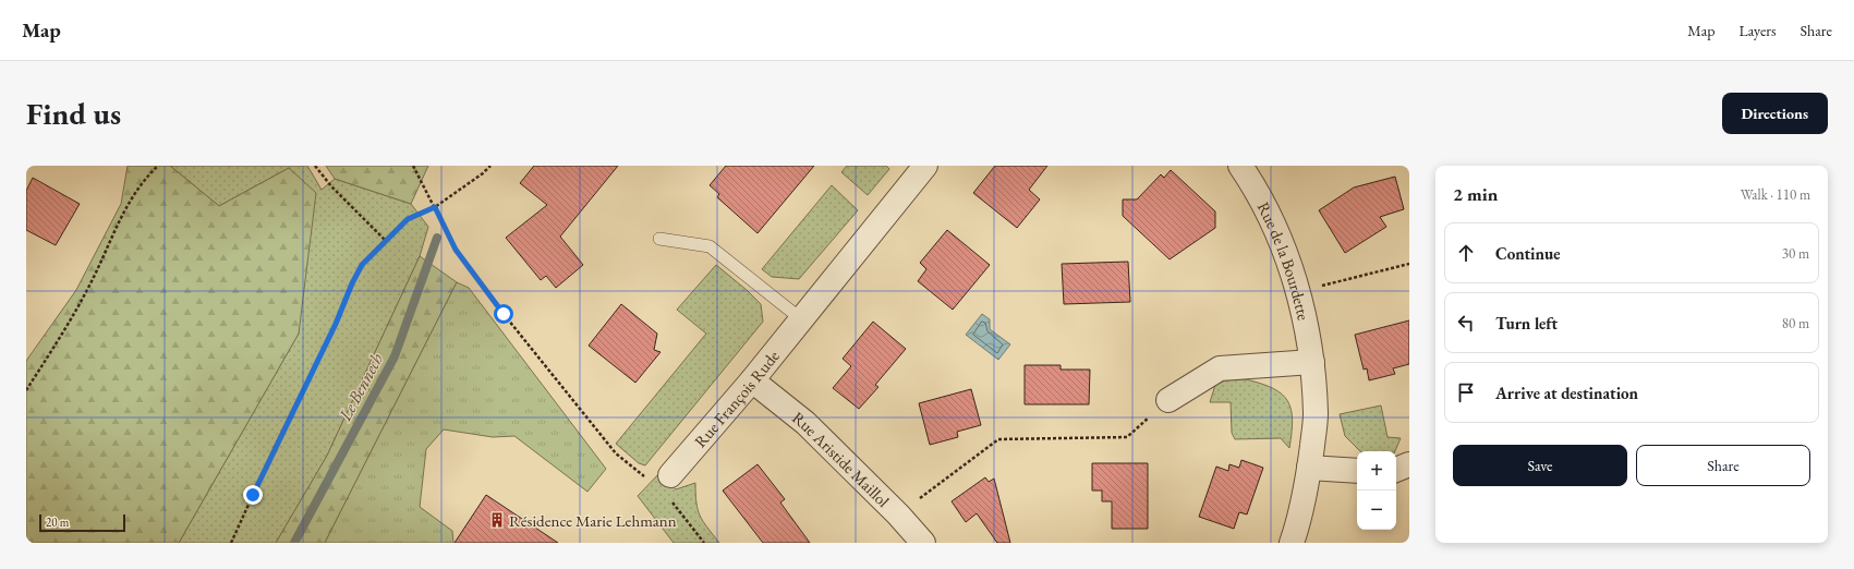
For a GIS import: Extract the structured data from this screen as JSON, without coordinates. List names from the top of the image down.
{
  "streets": {
    "street": ["Rue de la Bourdette", "Rue François Rude", "Rue Aristide Maillol"]
  },
  "crossings": [
    ["Rue François Rude", "Rue Aristide Maillol"]
  ],
  "water": ["Le Bennech"],
  "places": {
    "building": ["Résidence Marie Lehmann"]
  },
  "scale_bar": "20 m",
  "page": {
    "header": "Map",
    "nav": ["Map", "Layers", "Share"],
    "buttons": [
      "Directions",
      ["Save", "Share"]
    ],
    "title": "Find us",
    "heading": ["2 min", "Walk · 110 m"],
    "list": [
      ["Continue", "30 m"],
      ["Turn left", "80 m"],
      "Arrive at destination"
    ],
    "map_buttons": ["+", "−"],
    "scale": "20 m"
  }
}
